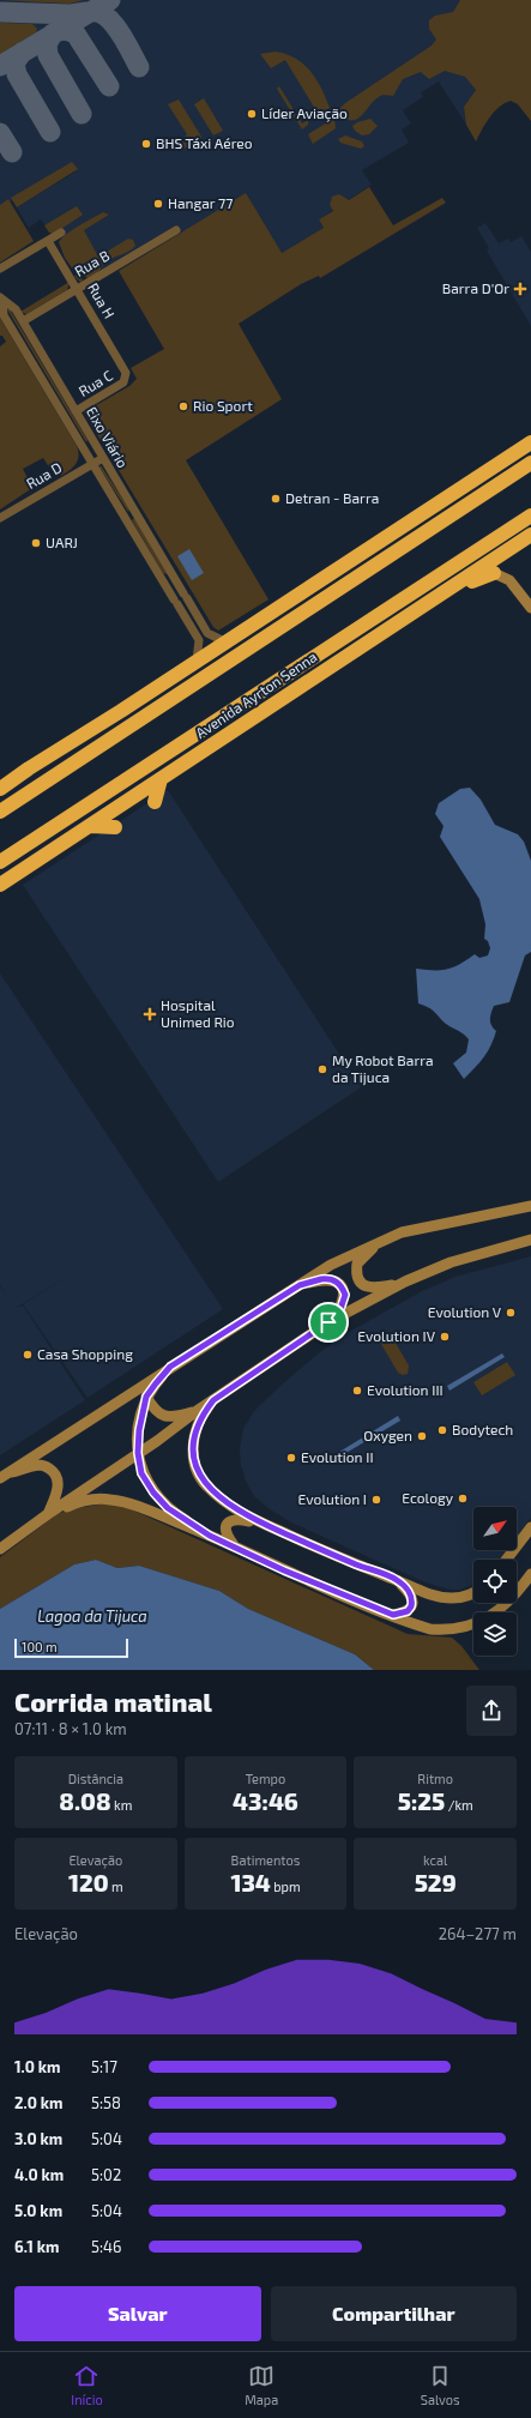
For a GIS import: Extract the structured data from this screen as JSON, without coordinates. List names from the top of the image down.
{
  "streets": {
    "highway": ["Avenida Ayrton Senna"],
    "street": [
      "Rua B",
      "Rua H",
      "Rua C",
      "Eixo Viário",
      "Rua D"
    ]
  },
  "crossings": [
    ["Rua B", "Rua H"],
    ["Rua B", "Eixo Viário"],
    ["Rua H", "Rua C"],
    ["Rua C", "Eixo Viário"],
    ["Eixo Viário", "Rua D"]
  ],
  "water": ["Lagoa da Tijuca"],
  "places": {
    "other": [
      "Líder Aviação",
      "BHS Táxi Aéreo",
      "Hangar 77",
      "Rio Sport",
      "Detran - Barra",
      "UARJ",
      "My Robot Barra da Tijuca",
      "Evolution V",
      "Evolution IV",
      "Casa Shopping",
      "Evolution III",
      "Bodytech",
      "Oxygen",
      "Evolution II",
      "Ecology",
      "Evolution I"
    ],
    "health": ["Barra D'Or", "Hospital Unimed Rio"]
  },
  "scale_bar": "100 m",
  "north": "top right",
  "page": {
    "scale": "100 m",
    "heading": ["Corrida matinal", "07:11 · 8 × 1.0 km"],
    "stats": [
      ["Distância", "8.08 km"],
      ["Tempo", "43:46"],
      ["Ritmo", "5:25 /km"],
      ["Elevação", "120 m"],
      ["Batimentos", "134 bpm"],
      ["kcal", "529"]
    ],
    "chart": ["Elevação", "264–277 m"],
    "list": [
      {
        "name": "1.0 km",
        "note": "5:17"
      },
      {
        "name": "2.0 km",
        "note": "5:58"
      },
      {
        "name": "3.0 km",
        "note": "5:04"
      },
      {
        "name": "4.0 km",
        "note": "5:02"
      },
      {
        "name": "5.0 km",
        "note": "5:04"
      },
      {
        "name": "6.1 km",
        "note": "5:46"
      }
    ],
    "buttons": ["Salvar", "Compartilhar"],
    "tabs": ["Início", "Mapa", "Salvos"]
  }
}
